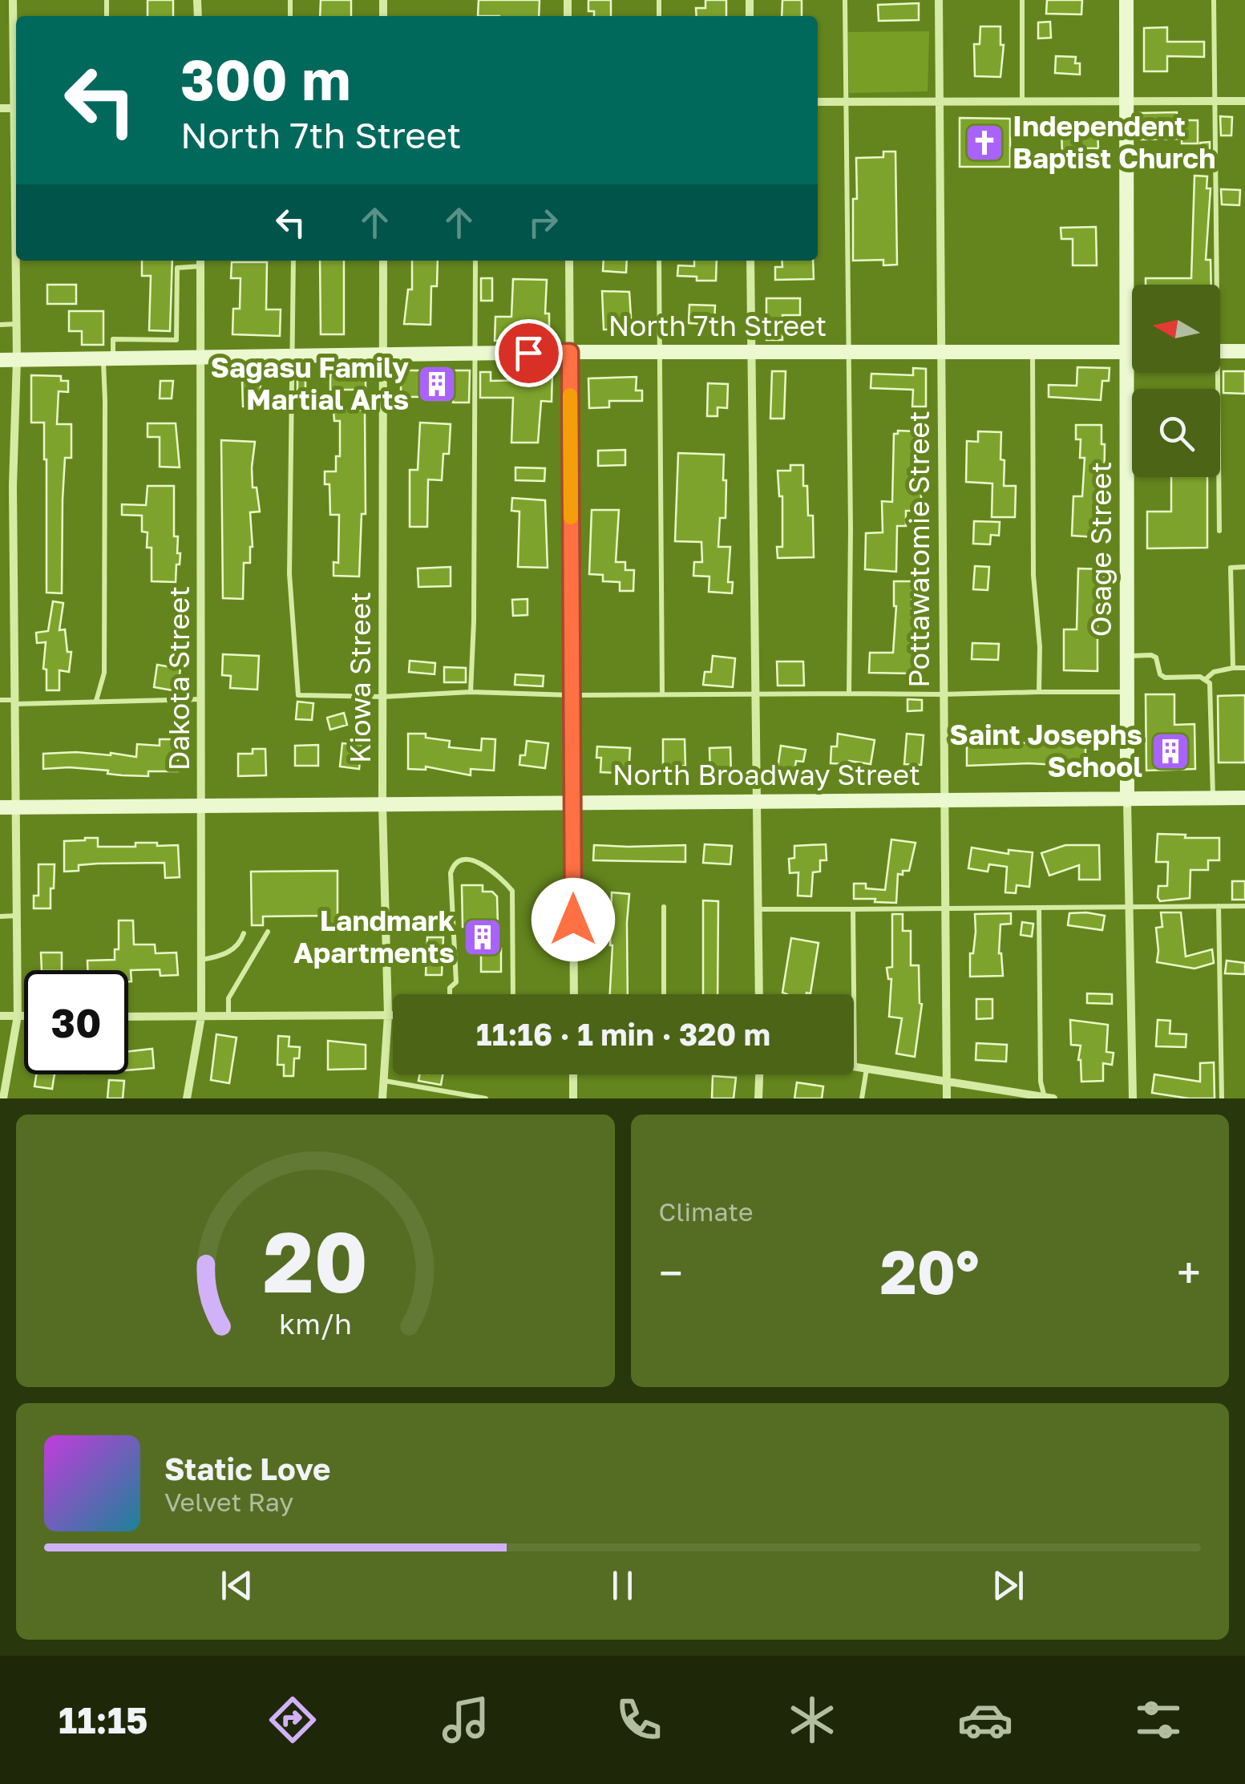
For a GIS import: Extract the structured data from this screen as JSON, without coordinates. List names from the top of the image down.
{
  "streets": {
    "street": [
      "North 7th Street",
      "Pottawatomie Street",
      "Osage Street",
      "Kiowa Street",
      "Dakota Street",
      "North Broadway Street"
    ]
  },
  "crossings": [
    ["North 7th Street", "Pottawatomie Street"],
    ["North 7th Street", "Osage Street"],
    ["North 7th Street", "Kiowa Street"],
    ["North 7th Street", "Dakota Street"],
    ["Pottawatomie Street", "North Broadway Street"],
    ["Osage Street", "North Broadway Street"],
    ["Kiowa Street", "North Broadway Street"],
    ["Dakota Street", "North Broadway Street"]
  ],
  "places": {
    "church": ["Independent Baptist Church"],
    "building": ["Sagasu Family Martial Arts", "Saint Josephs School", "Landmark Apartments"]
  },
  "north": "left",
  "page": {
    "turn": ["300 m", "North 7th Street"],
    "limit": "30",
    "trip": "11:16 · 1 min · 320 m",
    "tile": "Climate",
    "heat": ["−", "20°", "+"],
    "song": ["Static Love", "Velvet Ray"],
    "tabs": "11:15",
    "gauge": ["20", "km/h"]
  }
}
